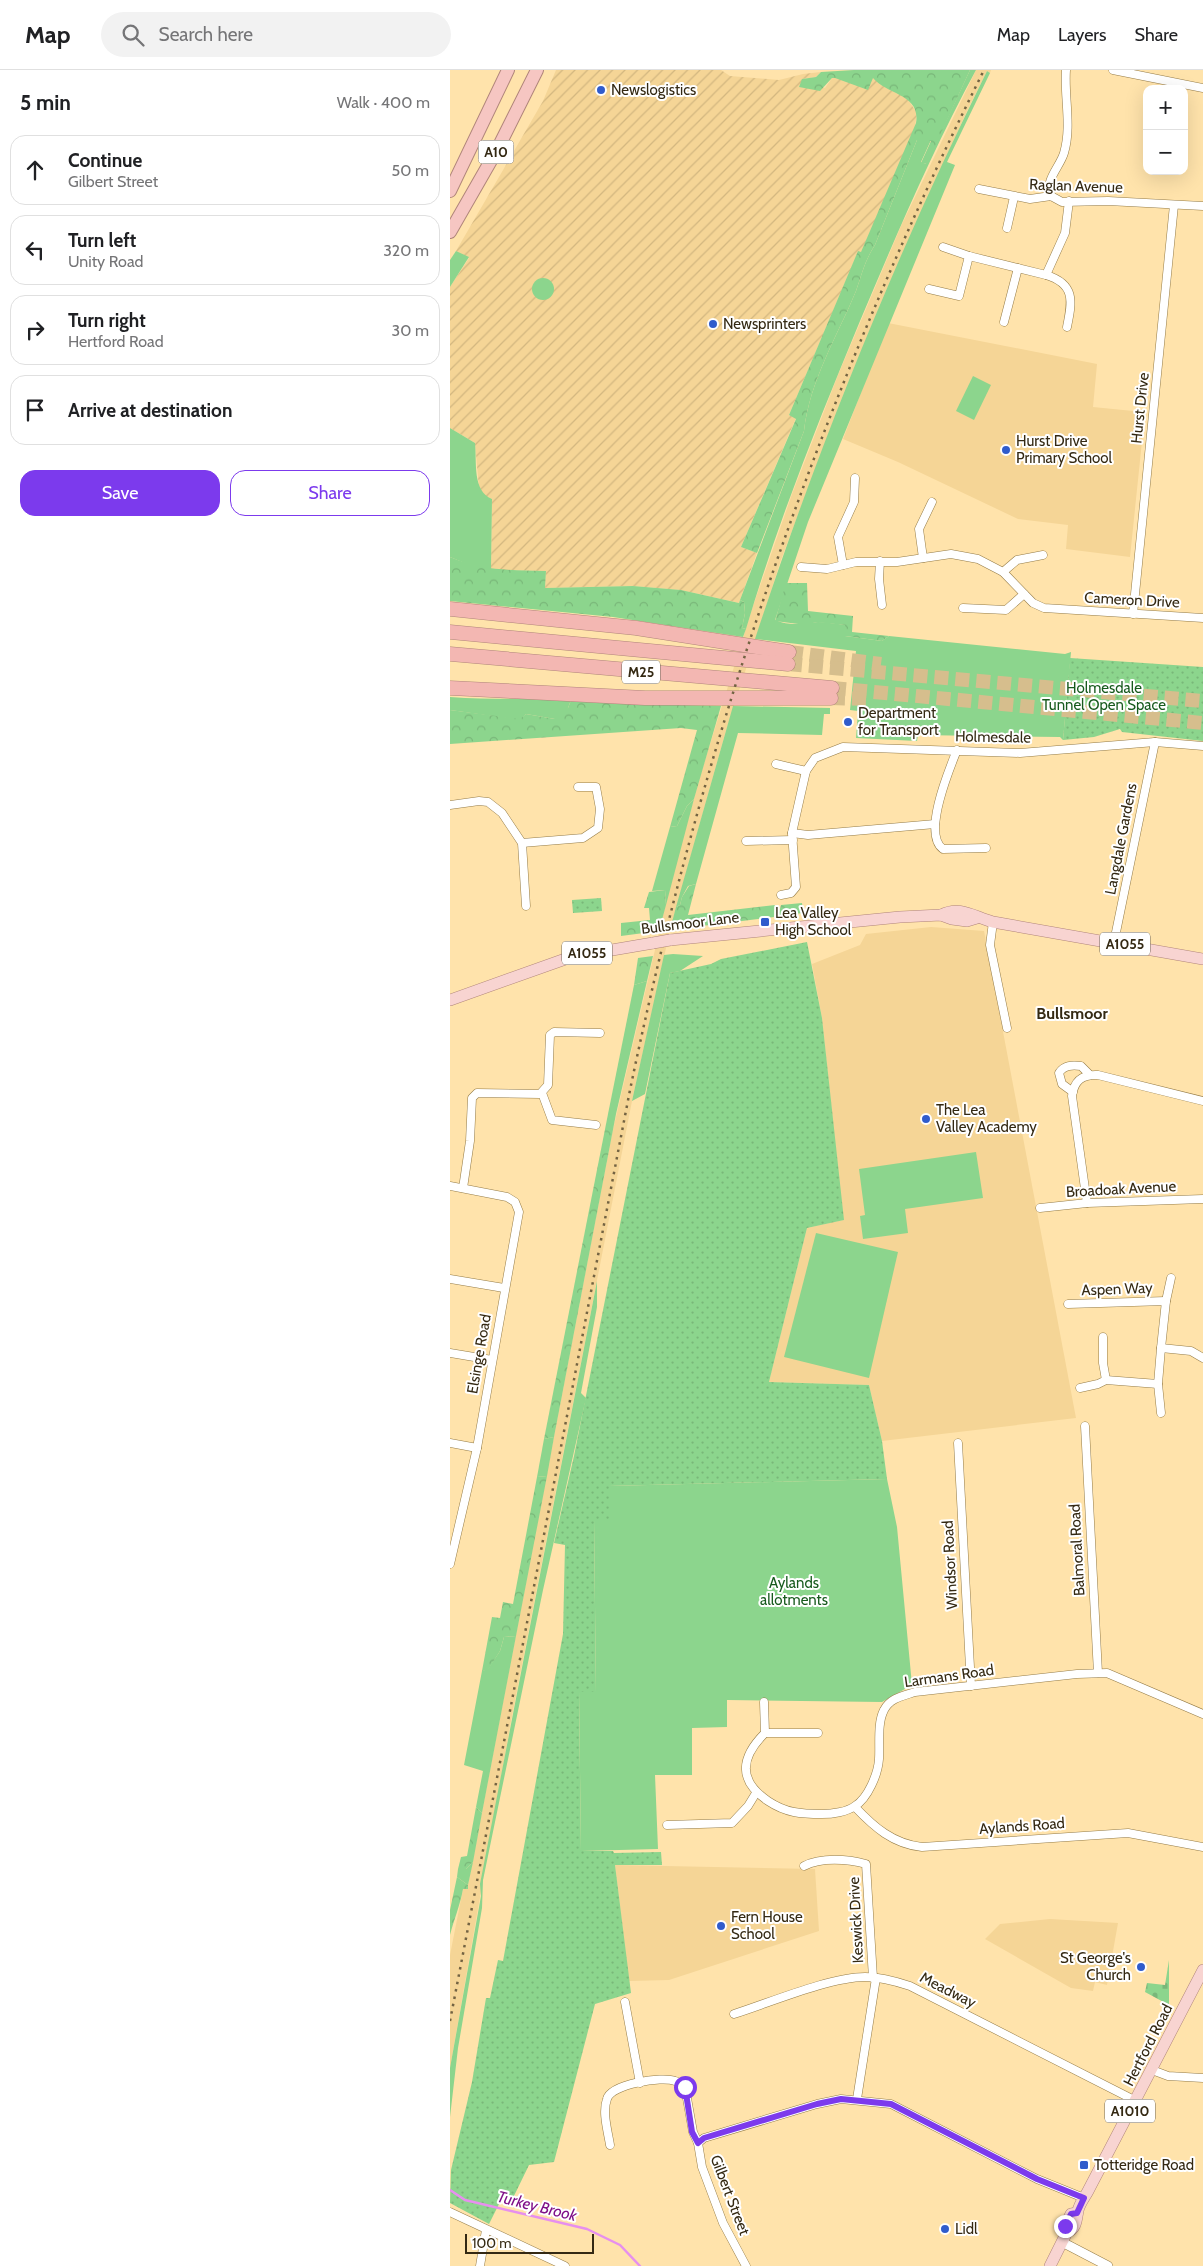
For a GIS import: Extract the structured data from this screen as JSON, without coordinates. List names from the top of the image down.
{
  "streets": {
    "highway": ["A10", "M25"],
    "main road": [
      "Bullsmoor Lane",
      "A1055",
      "Hertford Road",
      "A1010"
    ],
    "street": [
      "Raglan Avenue",
      "Hurst Drive",
      "Cameron Drive",
      "Holmesdale",
      "Langdale Gardens",
      "Broadoak Avenue",
      "Aspen Way",
      "Elsinge Road",
      "Balmoral Road",
      "Windsor Road",
      "Larmans Road",
      "Aylands Road",
      "Keswick Drive",
      "Meadway",
      "Gilbert Street"
    ]
  },
  "crossings": [
    ["Raglan Avenue", "Hurst Drive"],
    ["Hurst Drive", "Cameron Drive"],
    ["Holmesdale", "Langdale Gardens"],
    ["Langdale Gardens", "Bullsmoor Lane"],
    ["Balmoral Road", "Larmans Road"],
    ["Windsor Road", "Larmans Road"],
    ["Larmans Road", "Aylands Road"],
    ["Keswick Drive", "Meadway"],
    ["Meadway", "Hertford Road"]
  ],
  "districts": ["Bullsmoor"],
  "water": ["Turkey Brook"],
  "parks": ["Holmesdale Tunnel Open Space", "Aylands allotments"],
  "places": {
    "other": [
      "Newslogistics",
      "Newsprinters",
      "Hurst Drive Primary School",
      "Department for Transport",
      "The Lea Valley Academy",
      "Fern House School",
      "St George's Church",
      "Lidl"
    ],
    "transit": ["Lea Valley High School", "Totteridge Road"]
  },
  "scale_bar": "100 m",
  "page": {
    "header": "Map",
    "search": "Search here",
    "nav": ["Map", "Layers", "Share"],
    "heading": ["5 min", "Walk · 400 m"],
    "map_buttons": ["+", "−"],
    "list": [
      ["Continue", "Gilbert Street", "50 m"],
      ["Turn left", "Unity Road", "320 m"],
      ["Turn right", "Hertford Road", "30 m"],
      "Arrive at destination"
    ],
    "buttons": ["Save", "Share"],
    "scale": "100 m"
  }
}
